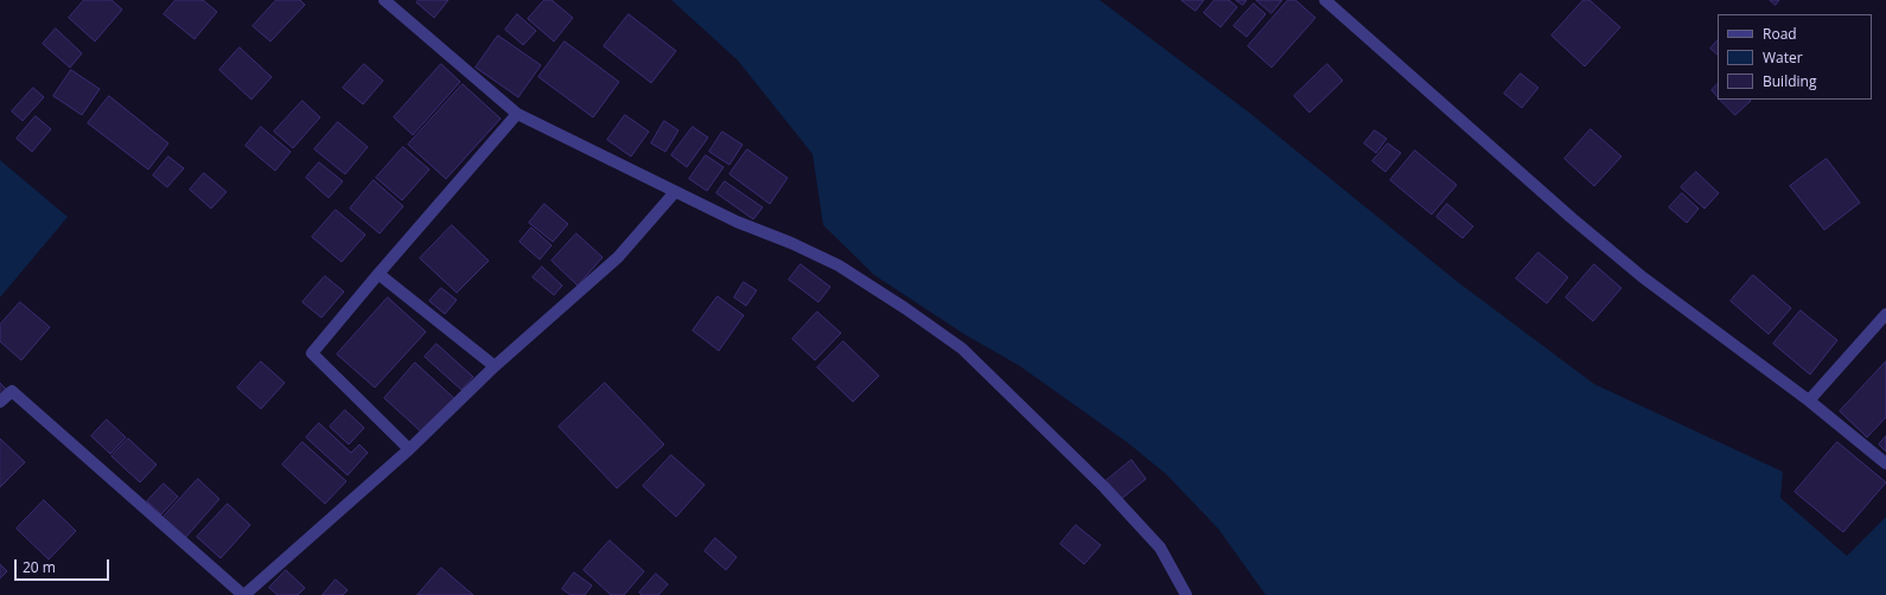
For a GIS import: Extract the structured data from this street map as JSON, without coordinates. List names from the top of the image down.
{
  "legend": ["Road", "Water", "Building"],
  "scale_bar": "20 m"
}
